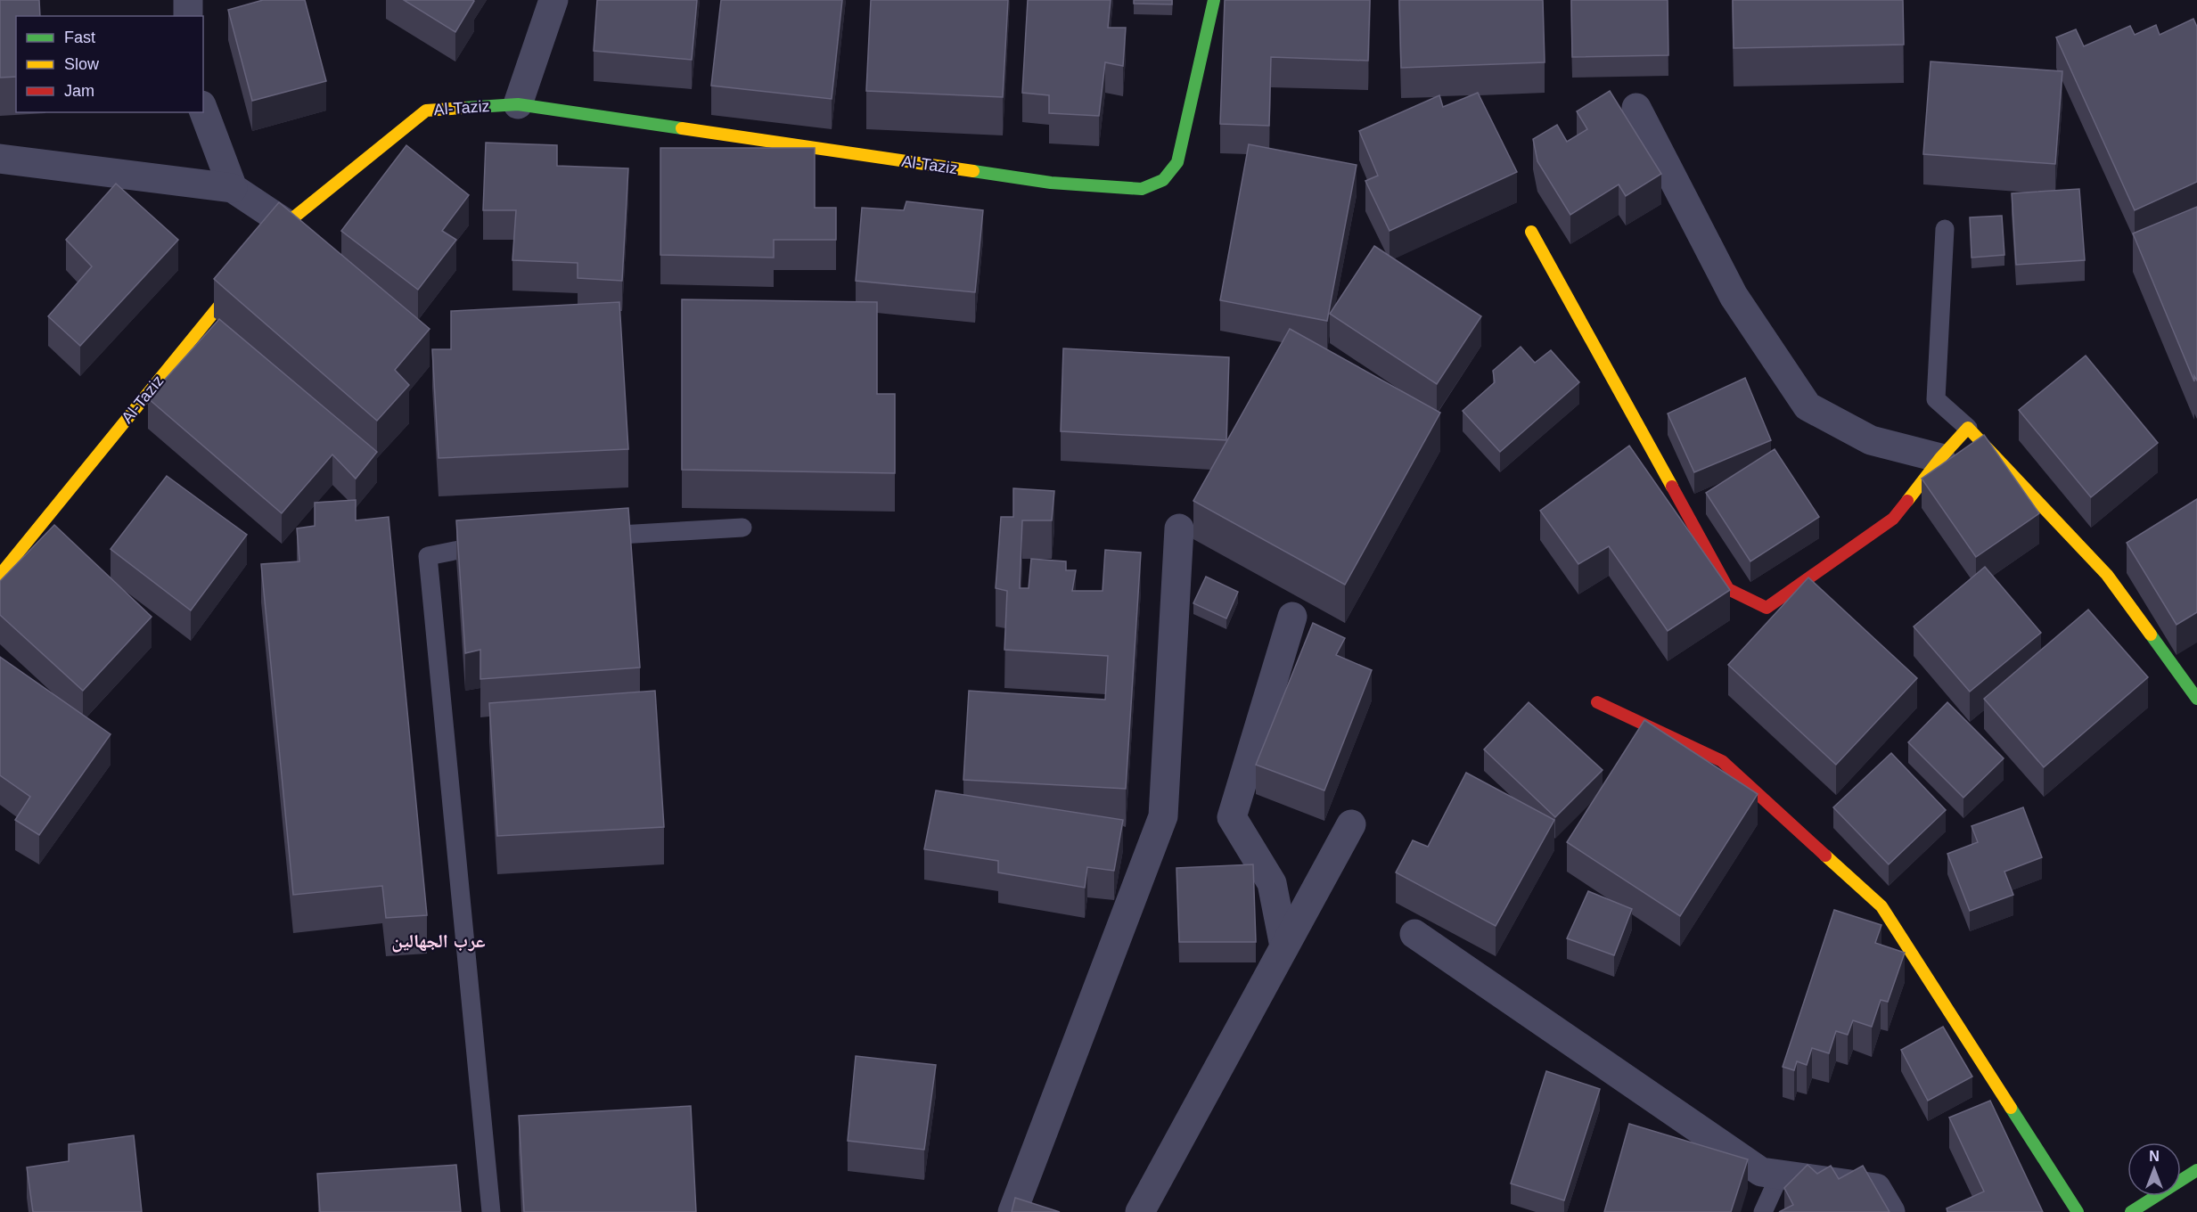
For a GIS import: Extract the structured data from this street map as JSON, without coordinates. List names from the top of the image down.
{
  "streets": {
    "street": ["Al-Taziz"]
  },
  "districts": ["عرب الجهالين"],
  "legend": ["Fast", "Slow", "Jam"],
  "north": "top"
}
